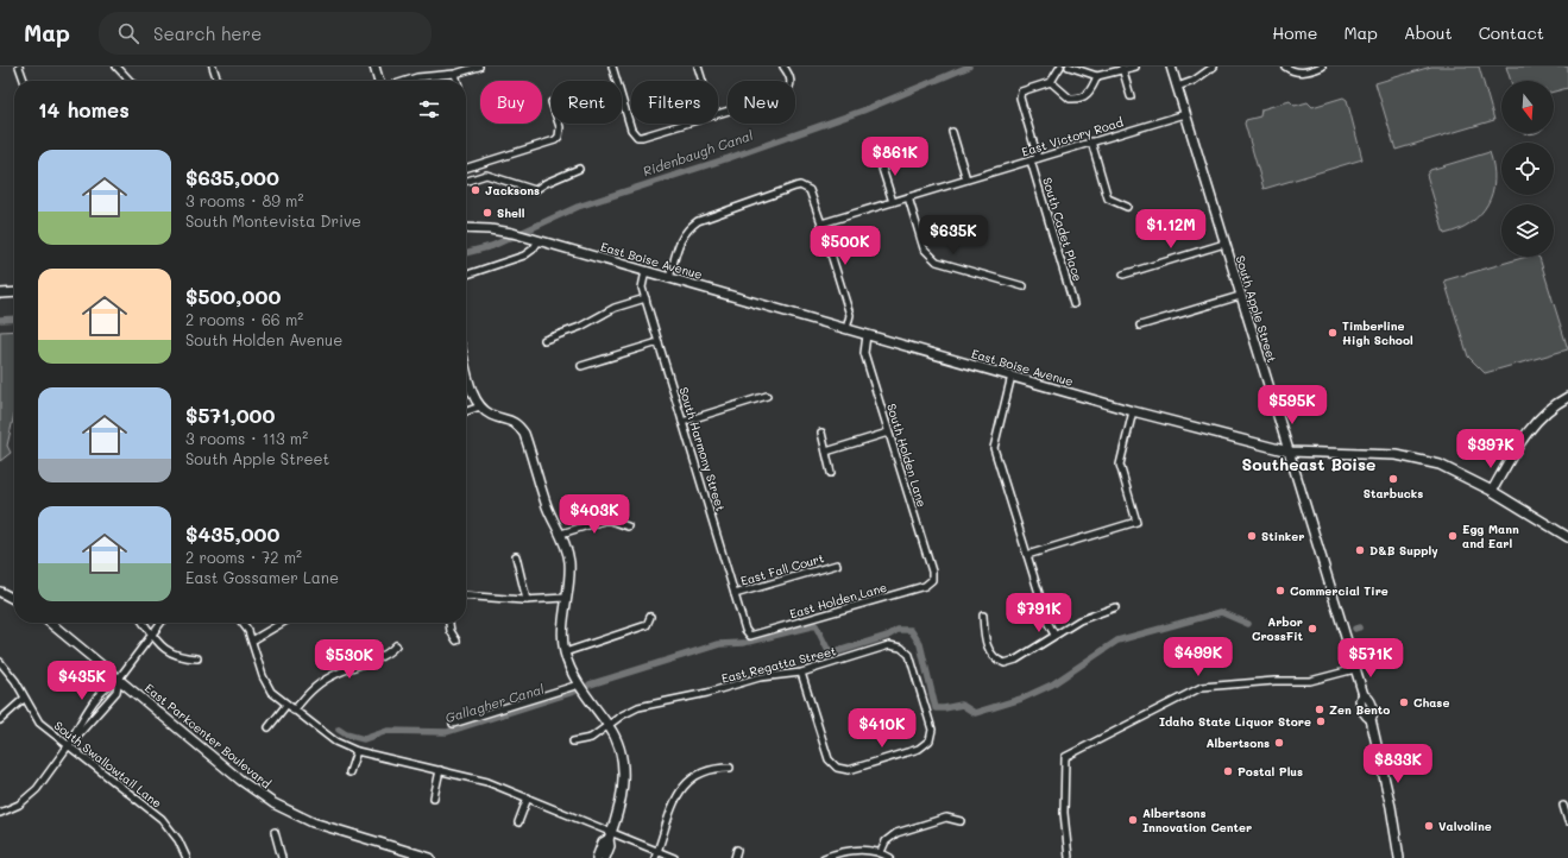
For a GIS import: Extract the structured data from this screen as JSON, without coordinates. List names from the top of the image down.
{
  "streets": {
    "street": [
      "East Victory Road",
      "South Cadet Place",
      "East Boise Avenue",
      "South Apple Street",
      "South Harmony Street",
      "South Holden Lane",
      "East Fall Court",
      "East Holden Lane",
      "East Regatta Street",
      "East Parkcenter Boulevard",
      "South Swallowtail Lane"
    ]
  },
  "crossings": [
    ["East Victory Road", "South Cadet Place"],
    ["East Victory Road", "South Apple Street"],
    ["East Boise Avenue", "South Apple Street"],
    ["East Boise Avenue", "South Harmony Street"],
    ["East Boise Avenue", "South Holden Lane"],
    ["South Harmony Street", "East Fall Court"],
    ["South Harmony Street", "East Holden Lane"],
    ["South Holden Lane", "East Holden Lane"]
  ],
  "districts": ["Southeast Boise"],
  "water": ["Ridenbaugh Canal", "Gallagher Canal"],
  "places": [
    "Jacksons",
    "Shell",
    "Timberline High School",
    "Starbucks",
    "Stinker",
    "Egg Mann and Earl",
    "D&B Supply",
    "Commercial Tire",
    "Arbor CrossFit",
    "Chase",
    "Zen Bento",
    "Idaho State Liquor Store",
    "Albertsons",
    "Postal Plus",
    "Albertsons Innovation Center",
    "Valvoline"
  ],
  "north": "bottom",
  "page": {
    "header": "Map",
    "search": "Search here",
    "nav": [
      "Home",
      "Map",
      "About",
      "Contact"
    ],
    "chip": [
      "Buy",
      "Rent",
      "Filters",
      "New"
    ],
    "heading": "14 homes",
    "price": [
      "$861K",
      "$1.12M",
      "$635K",
      "$500K",
      "$595K",
      "$397K",
      "$403K",
      "$791K",
      "$499K",
      "$571K",
      "$530K",
      "$435K",
      "$410K",
      "$833K"
    ],
    "list": [
      {
        "name": "$635,000",
        "note": "3 rooms · 89 m² · South Montevista Drive"
      },
      {
        "name": "$500,000",
        "note": "2 rooms · 66 m² · South Holden Avenue"
      },
      {
        "name": "$571,000",
        "note": "3 rooms · 113 m² · South Apple Street"
      },
      {
        "name": "$435,000",
        "note": "2 rooms · 72 m² · East Gossamer Lane"
      }
    ]
  }
}
